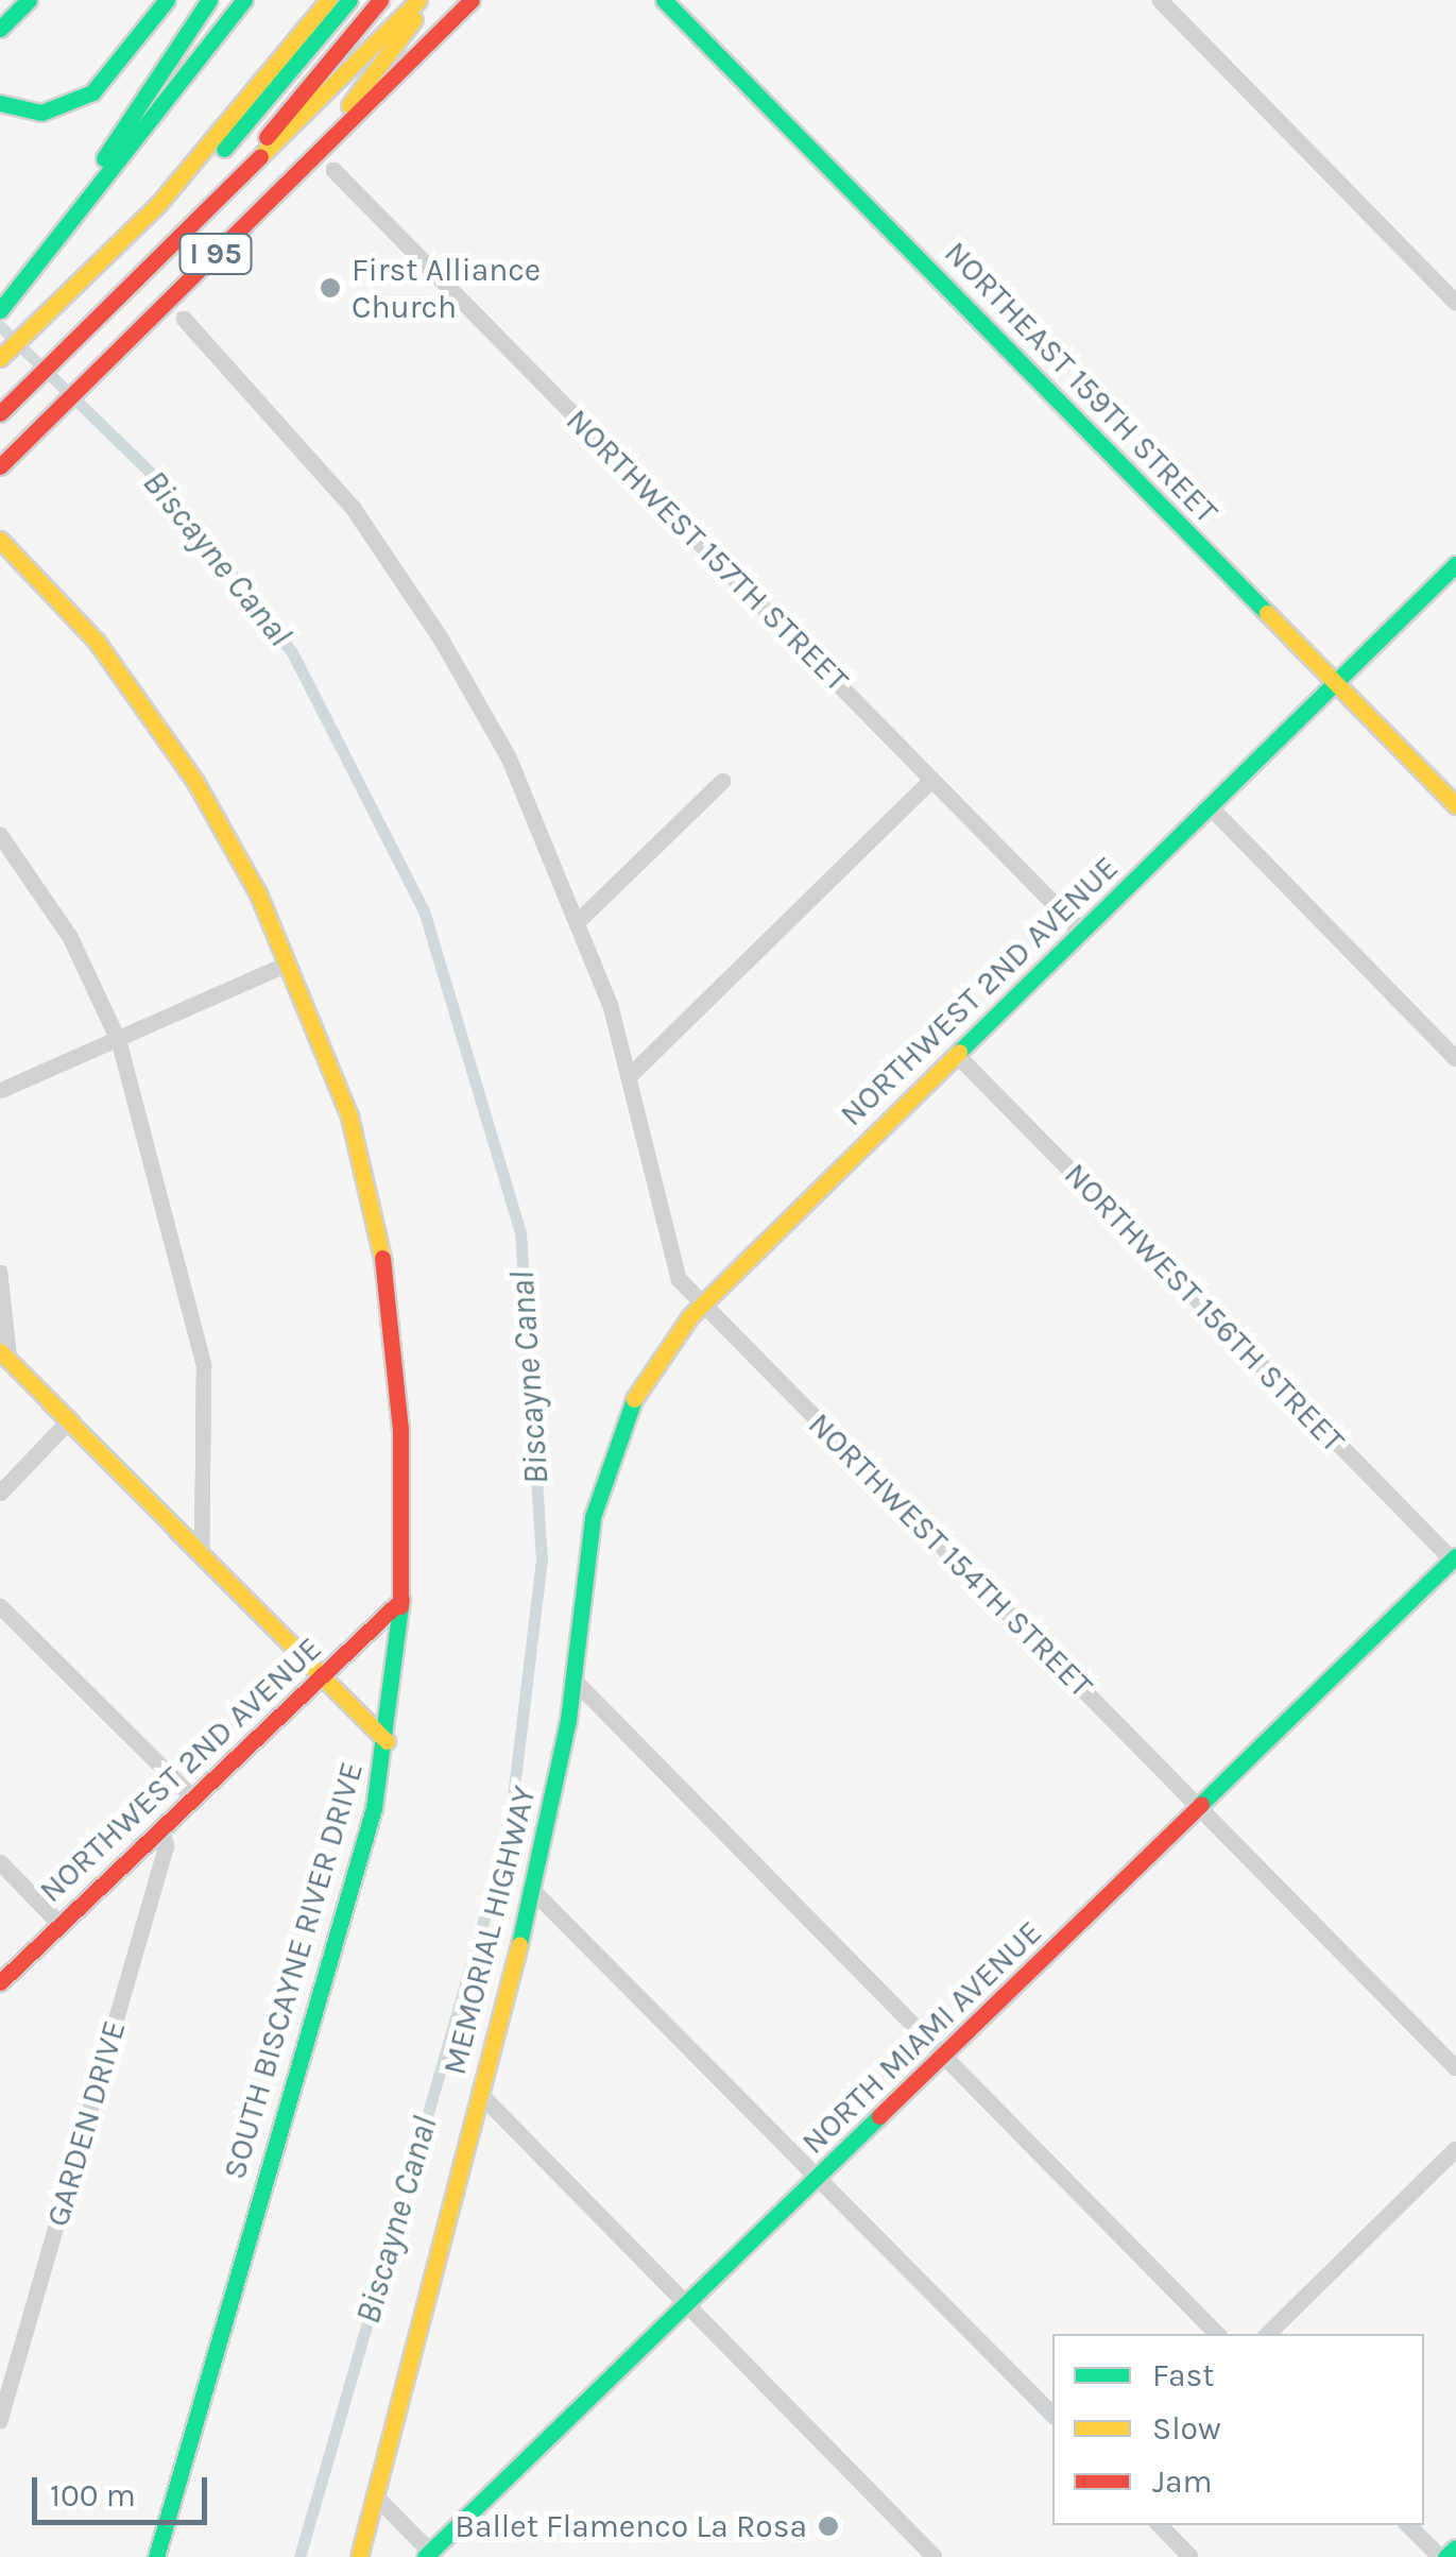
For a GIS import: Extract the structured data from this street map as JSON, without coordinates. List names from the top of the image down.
{
  "streets": {
    "main road": [
      "I 95",
      "NORTHEAST 159TH STREET",
      "NORTHWEST 2ND AVENUE",
      "MEMORIAL HIGHWAY",
      "SOUTH BISCAYNE RIVER DRIVE",
      "NORTH MIAMI AVENUE"
    ],
    "street": [
      "NORTHWEST 157TH STREET",
      "NORTHWEST 156TH STREET",
      "NORTHWEST 154TH STREET",
      "GARDEN DRIVE"
    ]
  },
  "crossings": [
    ["NORTHEAST 159TH STREET", "NORTHWEST 2ND AVENUE"],
    ["NORTHWEST 157TH STREET", "NORTHWEST 2ND AVENUE"],
    ["NORTHWEST 2ND AVENUE", "NORTHWEST 156TH STREET"],
    ["NORTHWEST 2ND AVENUE", "NORTHWEST 154TH STREET"],
    ["NORTHWEST 2ND AVENUE", "MEMORIAL HIGHWAY"],
    ["NORTHWEST 2ND AVENUE", "SOUTH BISCAYNE RIVER DRIVE"],
    ["NORTHWEST 2ND AVENUE", "GARDEN DRIVE"],
    ["NORTHWEST 156TH STREET", "NORTH MIAMI AVENUE"],
    ["NORTHWEST 154TH STREET", "NORTH MIAMI AVENUE"]
  ],
  "water": ["Biscayne Canal"],
  "places": ["First Alliance Church", "Ballet Flamenco La Rosa"],
  "legend": ["Fast", "Slow", "Jam"],
  "scale_bar": "100 m"
}
